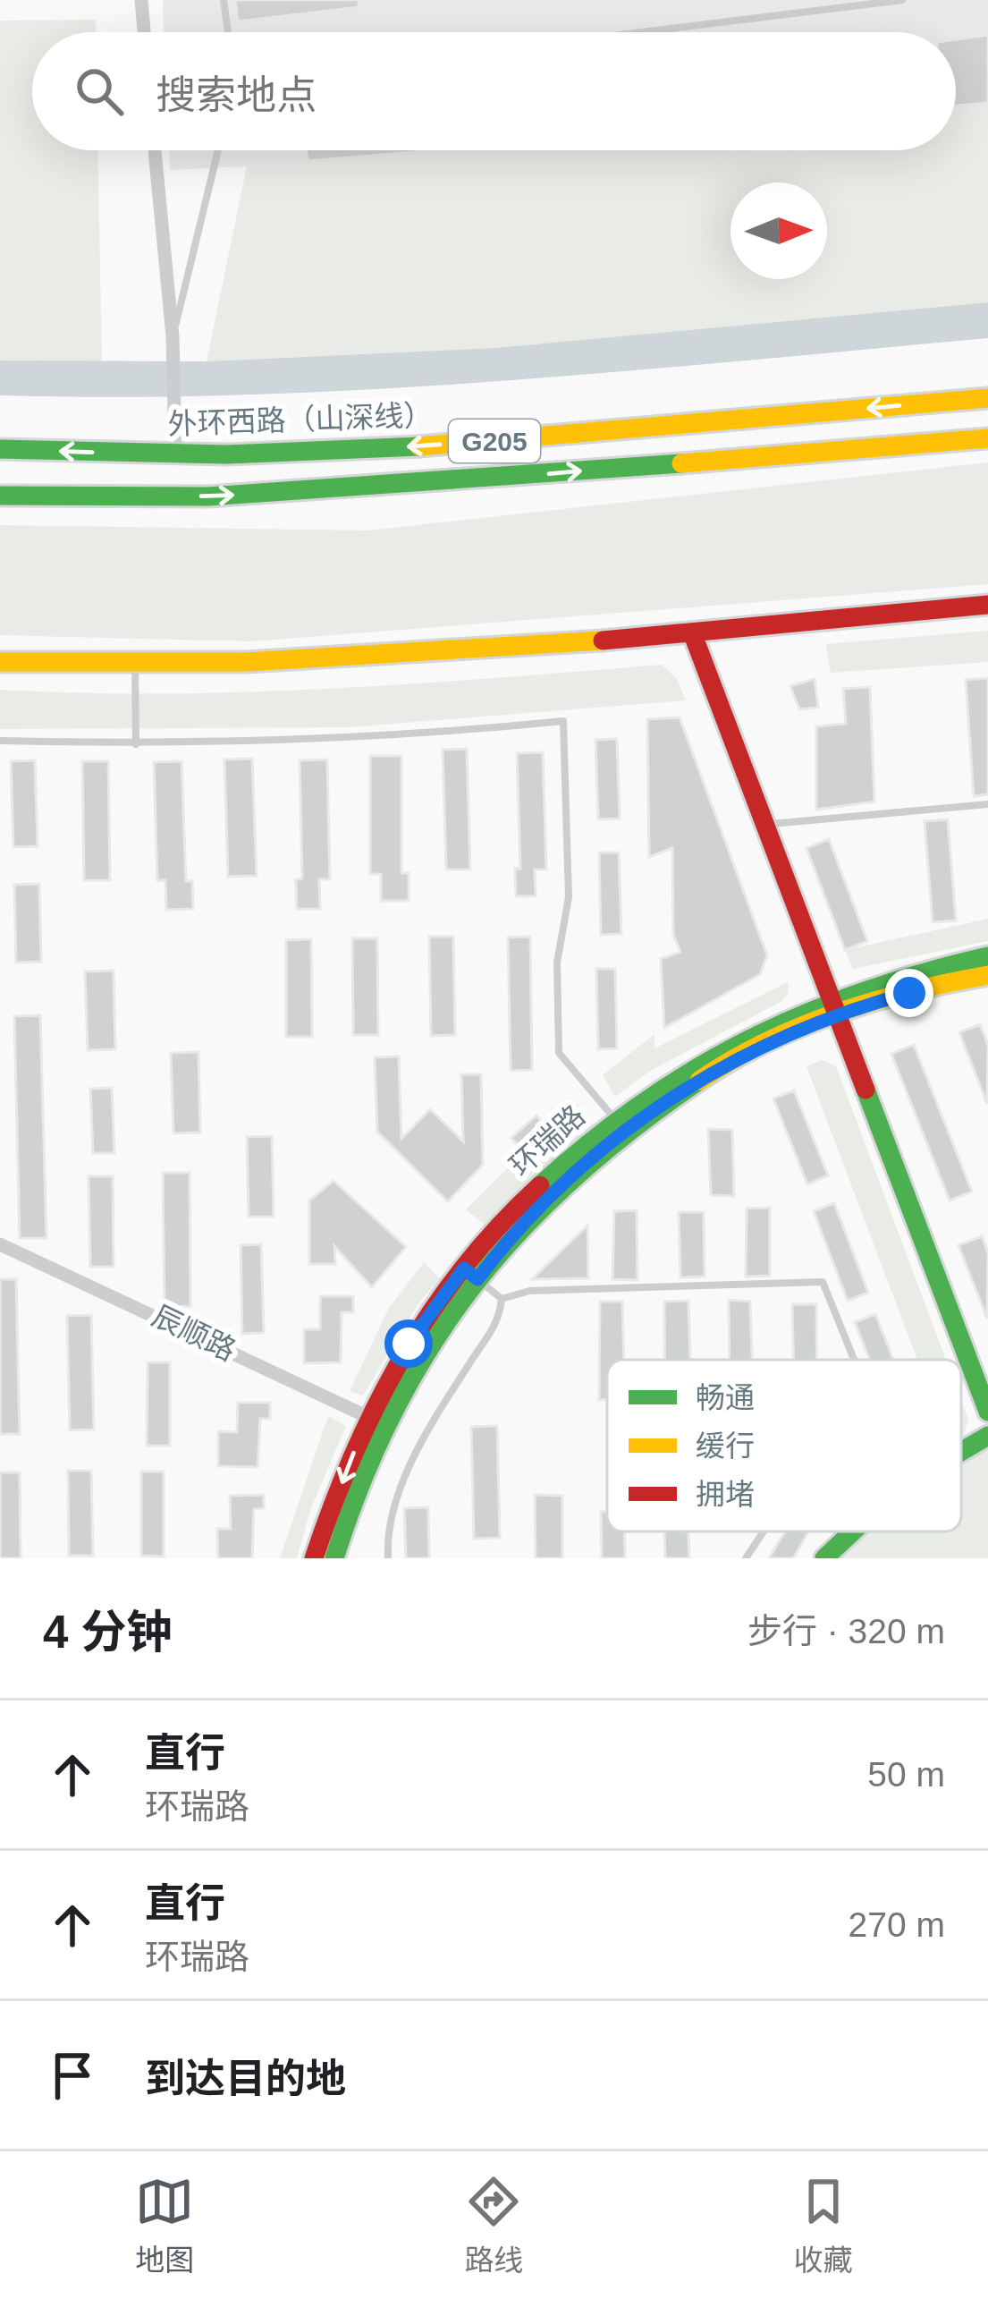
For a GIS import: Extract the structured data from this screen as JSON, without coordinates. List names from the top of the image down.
{
  "streets": {
    "main road": ["外环西路（山深线）", "G205", "环瑞路"],
    "street": ["辰顺路"]
  },
  "crossings": [
    ["环瑞路", "辰顺路"]
  ],
  "legend": ["畅通", "缓行", "拥堵"],
  "north": "right",
  "page": {
    "search": "搜索地点",
    "heading": ["4 分钟", "步行 · 320 m"],
    "list": [
      ["直行", "环瑞路", "50 m"],
      ["直行", "环瑞路", "270 m"],
      "到达目的地"
    ],
    "nav": ["地图", "路线", "收藏"]
  }
}
